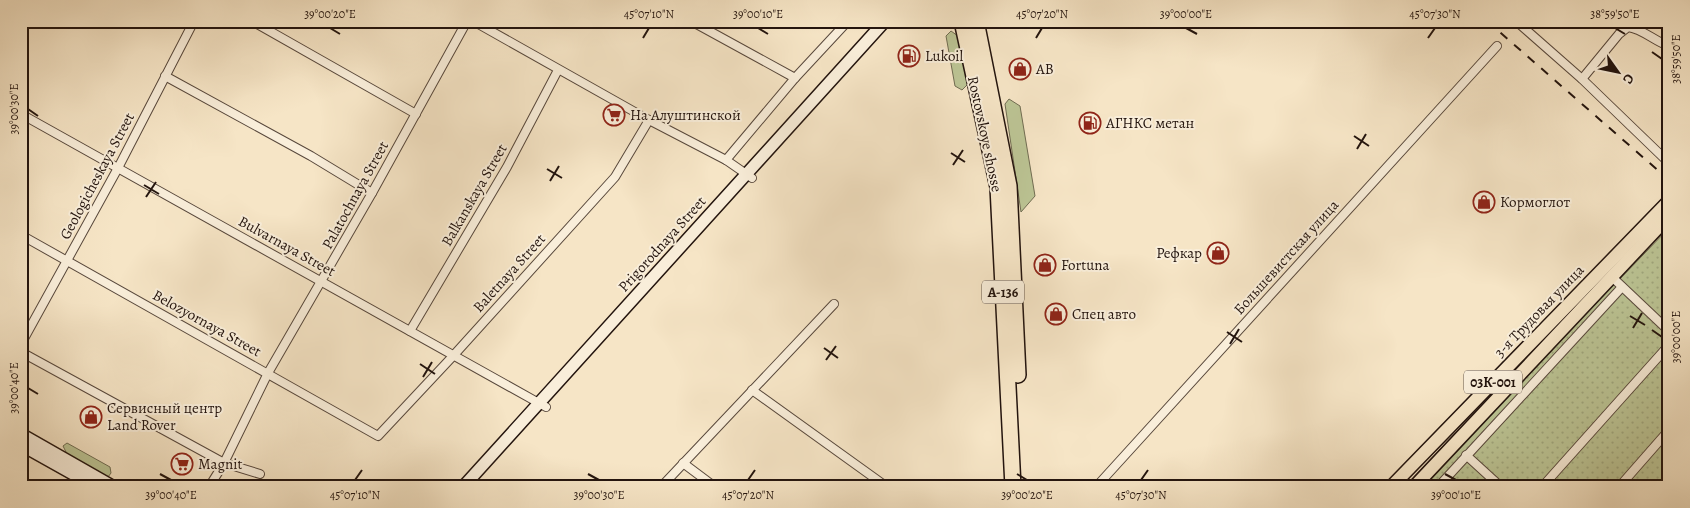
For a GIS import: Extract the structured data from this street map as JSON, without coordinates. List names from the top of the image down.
{
  "streets": {
    "highway": ["Rostovskoye shosse", "А-136"],
    "main road": ["3-я Трудовая улица", "03К-001"],
    "street": [
      "Geologicheskaya Street",
      "Palatochnaya Street",
      "Balkanskaya Street",
      "Prigorodnaya Street",
      "Bulvarnaya Street",
      "Большевистская улица",
      "Baletnaya Street",
      "Belozyornaya Street"
    ]
  },
  "crossings": [
    ["Geologicheskaya Street", "Bulvarnaya Street"],
    ["Geologicheskaya Street", "Belozyornaya Street"],
    ["Palatochnaya Street", "Bulvarnaya Street"],
    ["Palatochnaya Street", "Belozyornaya Street"],
    ["Balkanskaya Street", "Bulvarnaya Street"],
    ["Prigorodnaya Street", "Bulvarnaya Street"],
    ["Bulvarnaya Street", "Baletnaya Street"],
    ["Baletnaya Street", "Belozyornaya Street"],
    ["3-я Трудовая улица", "03К-001"]
  ],
  "places": {
    "fuel station": ["Lukoil", "АГНКС метан"],
    "shop": [
      "АВ",
      "Кормоглот",
      "Рефкар",
      "Fortuna",
      "Спец авто",
      "Сервисный центр Land Rover"
    ],
    "supermarket": ["На Алуштинской", "Magnit"]
  },
  "north": "bottom right",
  "coordinates": [
    "39°00'20\"E",
    "45°07'10\"N",
    "39°00'10\"E",
    "45°07'20\"N",
    "39°00'00\"E",
    "45°07'30\"N",
    "38°59'50\"E",
    "39°00'30\"E",
    "39°00'40\"E"
  ]
}
